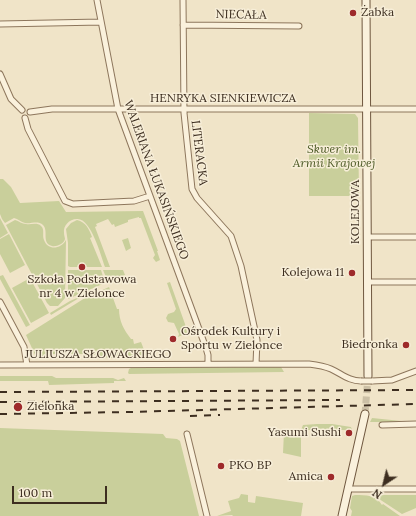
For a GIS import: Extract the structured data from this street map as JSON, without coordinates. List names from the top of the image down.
{
  "streets": {
    "street": [
      "NIECAŁA",
      "HENRYKA SIENKIEWICZA",
      "LITERACKA",
      "WALERIANA ŁUKASIŃSKIEGO",
      "KOLEJOWA",
      "JULIUSZA SŁOWACKIEGO"
    ]
  },
  "crossings": [
    ["NIECAŁA", "LITERACKA"],
    ["HENRYKA SIENKIEWICZA", "LITERACKA"],
    ["HENRYKA SIENKIEWICZA", "WALERIANA ŁUKASIŃSKIEGO"],
    ["HENRYKA SIENKIEWICZA", "KOLEJOWA"],
    ["LITERACKA", "JULIUSZA SŁOWACKIEGO"],
    ["WALERIANA ŁUKASIŃSKIEGO", "JULIUSZA SŁOWACKIEGO"],
    ["KOLEJOWA", "JULIUSZA SŁOWACKIEGO"]
  ],
  "parks": ["Skwer im. Armii Krajowej"],
  "places": [
    "Żabka",
    "Szkoła Podstawowa nr 4 w Zielonce",
    "Kolejowa 11",
    "Ośrodek Kultury i Sportu w Zielonce",
    "Biedronka",
    "Zielonka",
    "Yasumi Sushi",
    "PKO BP",
    "Amica"
  ],
  "scale_bar": "100 m",
  "north": "bottom left"
}
